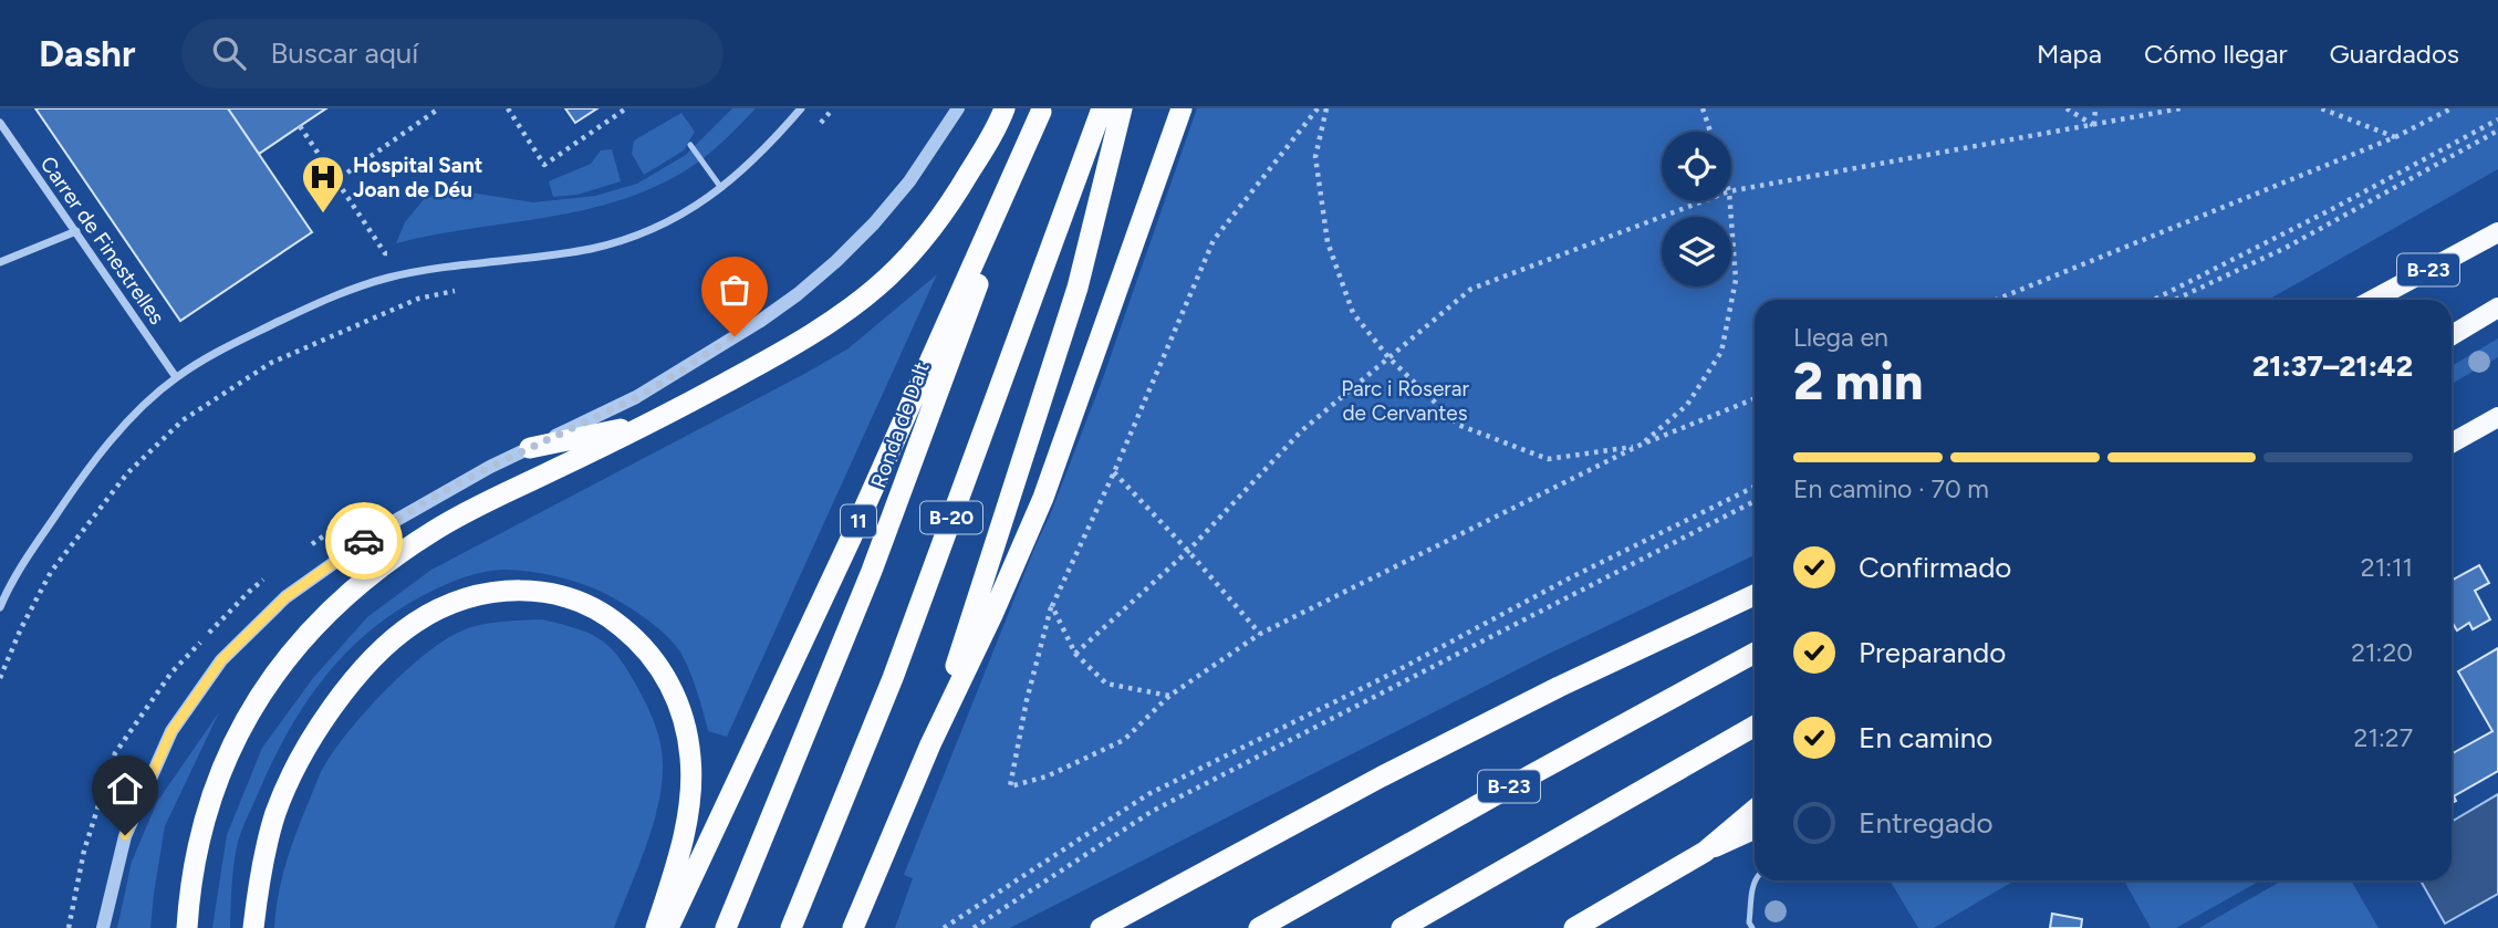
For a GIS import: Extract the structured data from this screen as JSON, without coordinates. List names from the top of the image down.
{
  "streets": {
    "highway": [
      "B-23",
      "Ronda de Dalt",
      "B-20",
      "11"
    ],
    "street": ["Carrer de Finestrelles"]
  },
  "crossings": [
    ["Ronda de Dalt", "11"]
  ],
  "parks": ["Parc i Roserar de Cervantes"],
  "places": {
    "hospital": ["Hospital Sant Joan de Déu"]
  },
  "page": {
    "header": "Dashr",
    "search": "Buscar aquí",
    "nav": ["Mapa", "Cómo llegar", "Guardados"],
    "heading": ["2 min", "Llega en", "21:37–21:42"],
    "bar": "En camino · 70 m",
    "list": [
      ["Confirmado", "21:11"],
      ["Preparando", "21:20"],
      ["En camino", "21:27"],
      "Entregado"
    ]
  }
}
